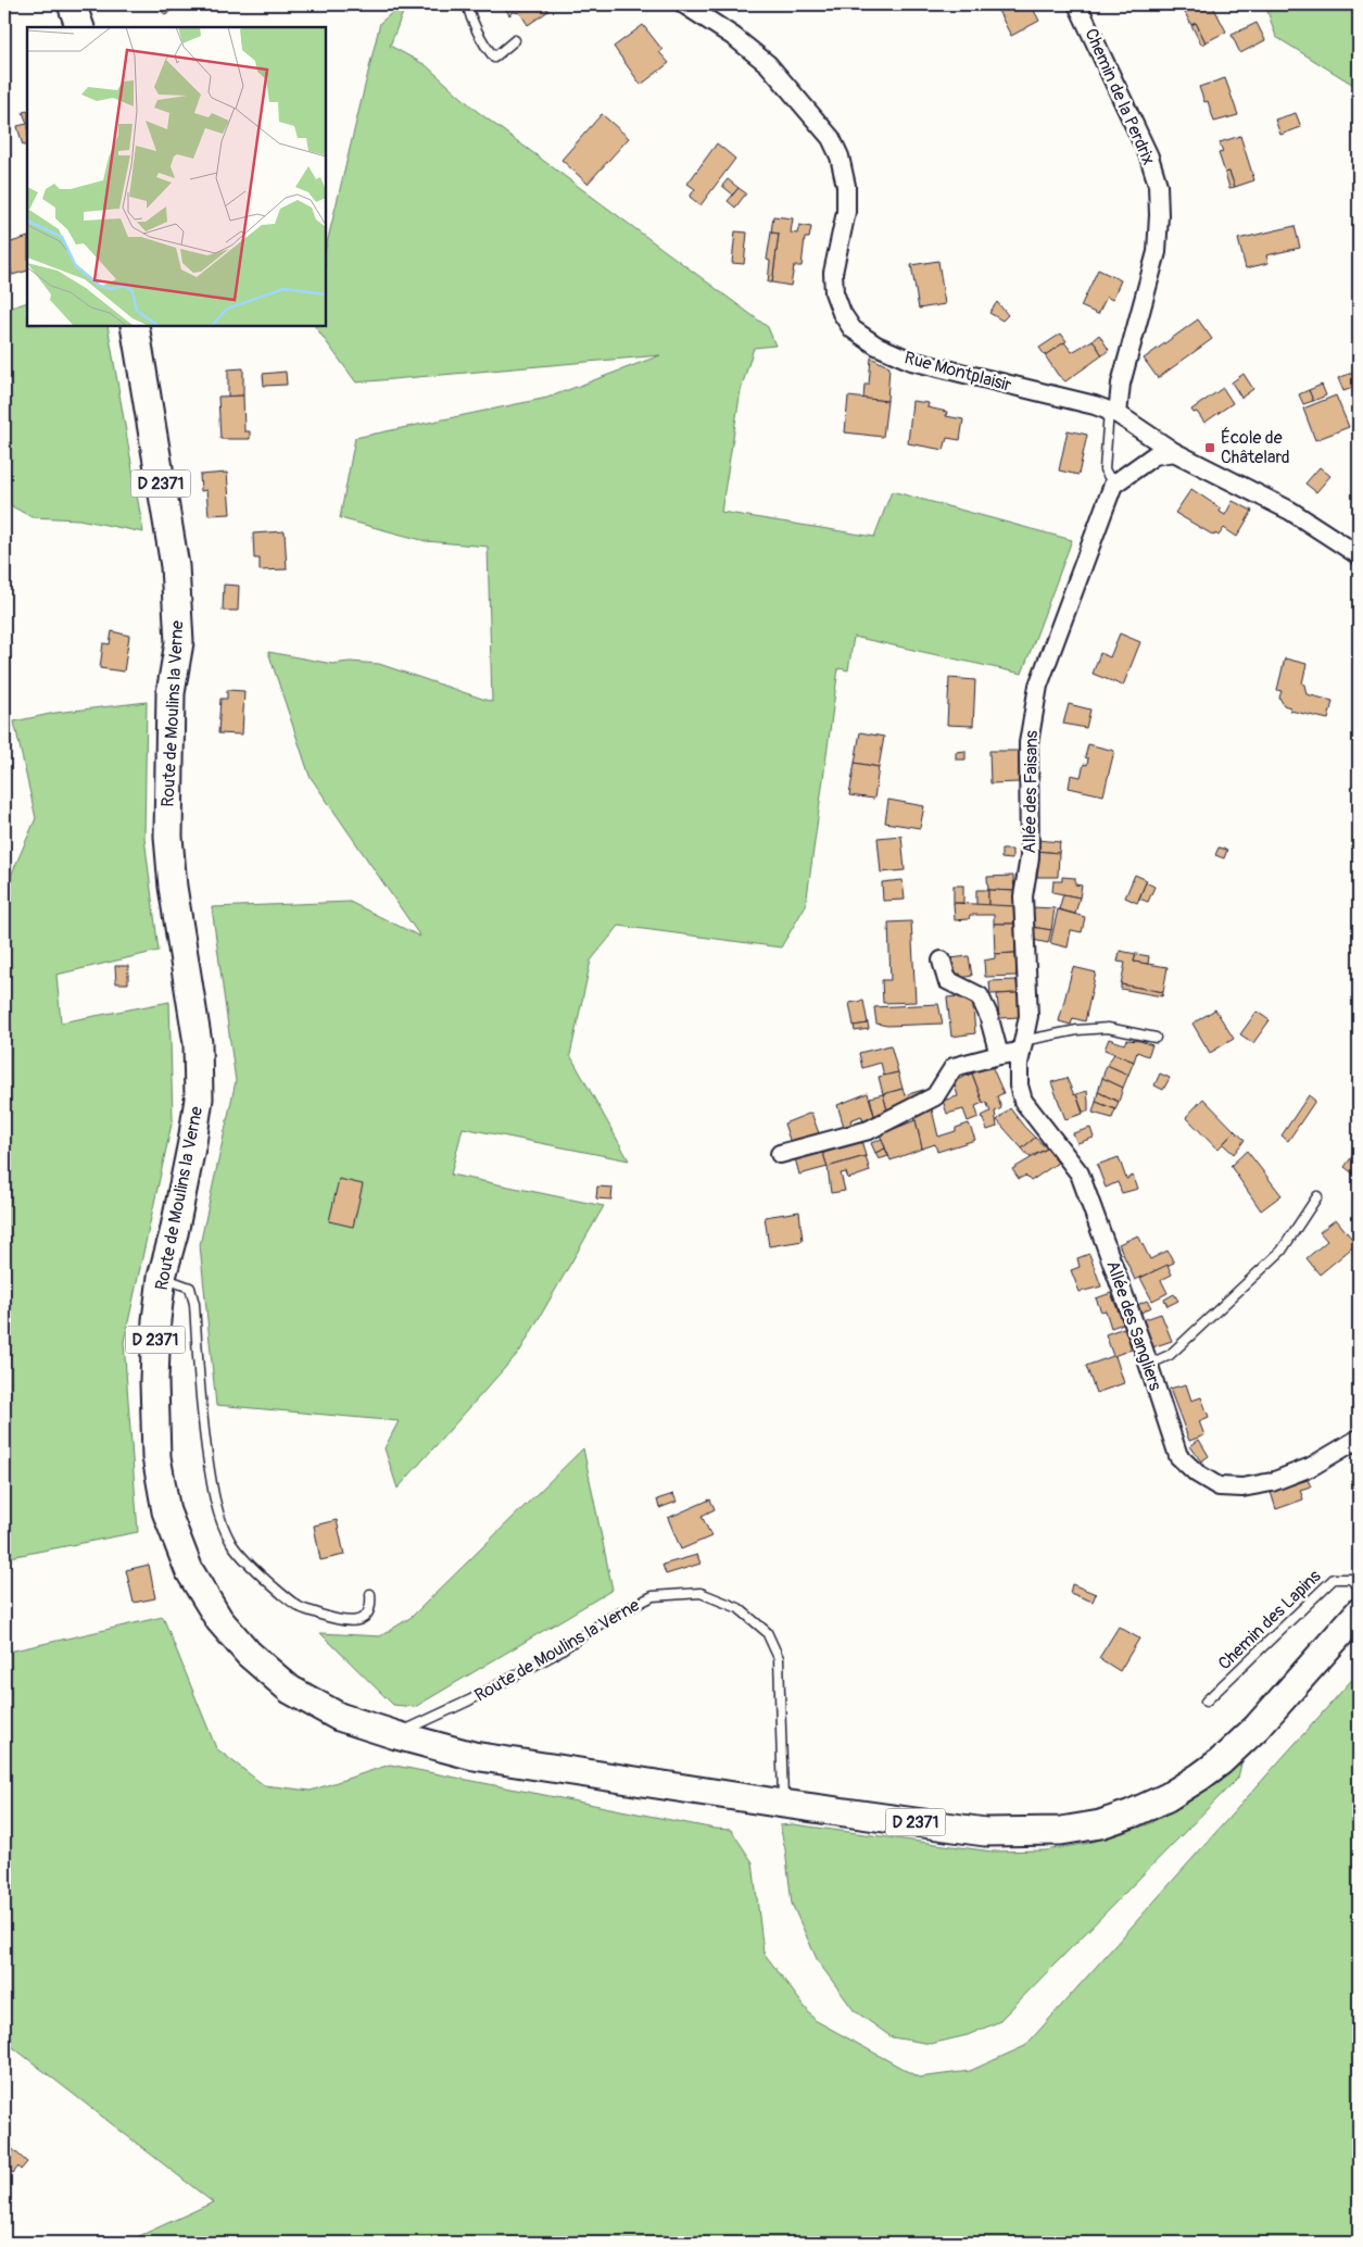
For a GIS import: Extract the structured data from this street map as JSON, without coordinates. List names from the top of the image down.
{
  "streets": {
    "main road": ["D 2371", "Route de Moulins la Verne"],
    "street": [
      "Chemin de la Perdrix",
      "Rue Montplaisir",
      "Allée des Faisans",
      "Allée des Sangliers"
    ],
    "lane": ["Chemin des Lapins"]
  },
  "crossings": [
    ["Chemin de la Perdrix", "Rue Montplaisir"],
    ["Allée des Faisans", "Allée des Sangliers"]
  ],
  "places": {
    "transit": ["École de Châtelard"]
  }
}
